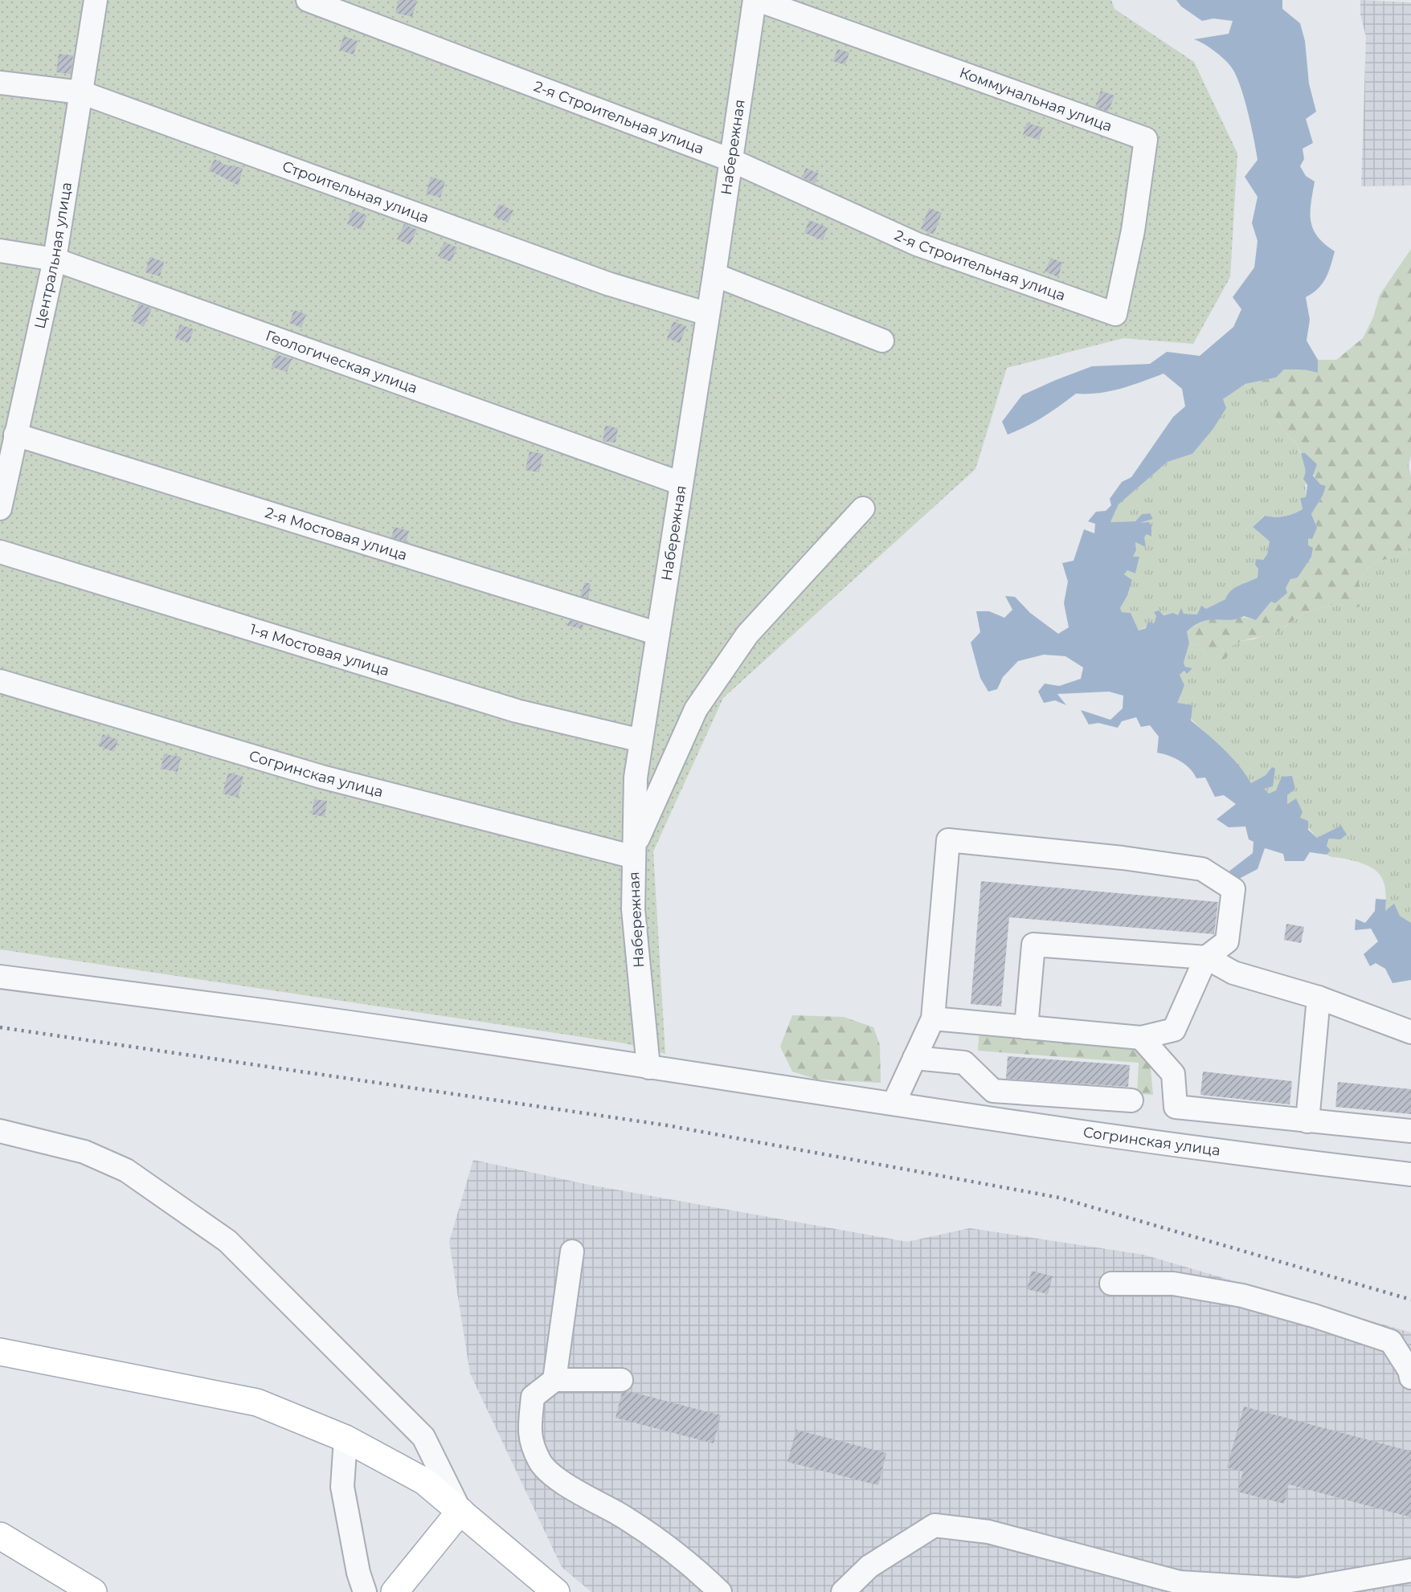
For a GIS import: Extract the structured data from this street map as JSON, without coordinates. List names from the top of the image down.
{
  "streets": {
    "street": [
      "Коммунальная улица",
      "2-я Строительная улица",
      "Набережная",
      "Строительная улица",
      "Центральная улица",
      "Геологическая улица",
      "2-я Мостовая улица",
      "1-я Мостовая улица",
      "Согринская улица"
    ]
  },
  "crossings": [
    ["Коммунальная улица", "2-я Строительная улица"],
    ["2-я Строительная улица", "Набережная"],
    ["Набережная", "Строительная улица"],
    ["Набережная", "Геологическая улица"],
    ["Набережная", "2-я Мостовая улица"],
    ["Набережная", "1-я Мостовая улица"],
    ["Набережная", "Согринская улица"],
    ["Строительная улица", "Центральная улица"],
    ["Центральная улица", "Геологическая улица"],
    ["Центральная улица", "2-я Мостовая улица"]
  ]
}
